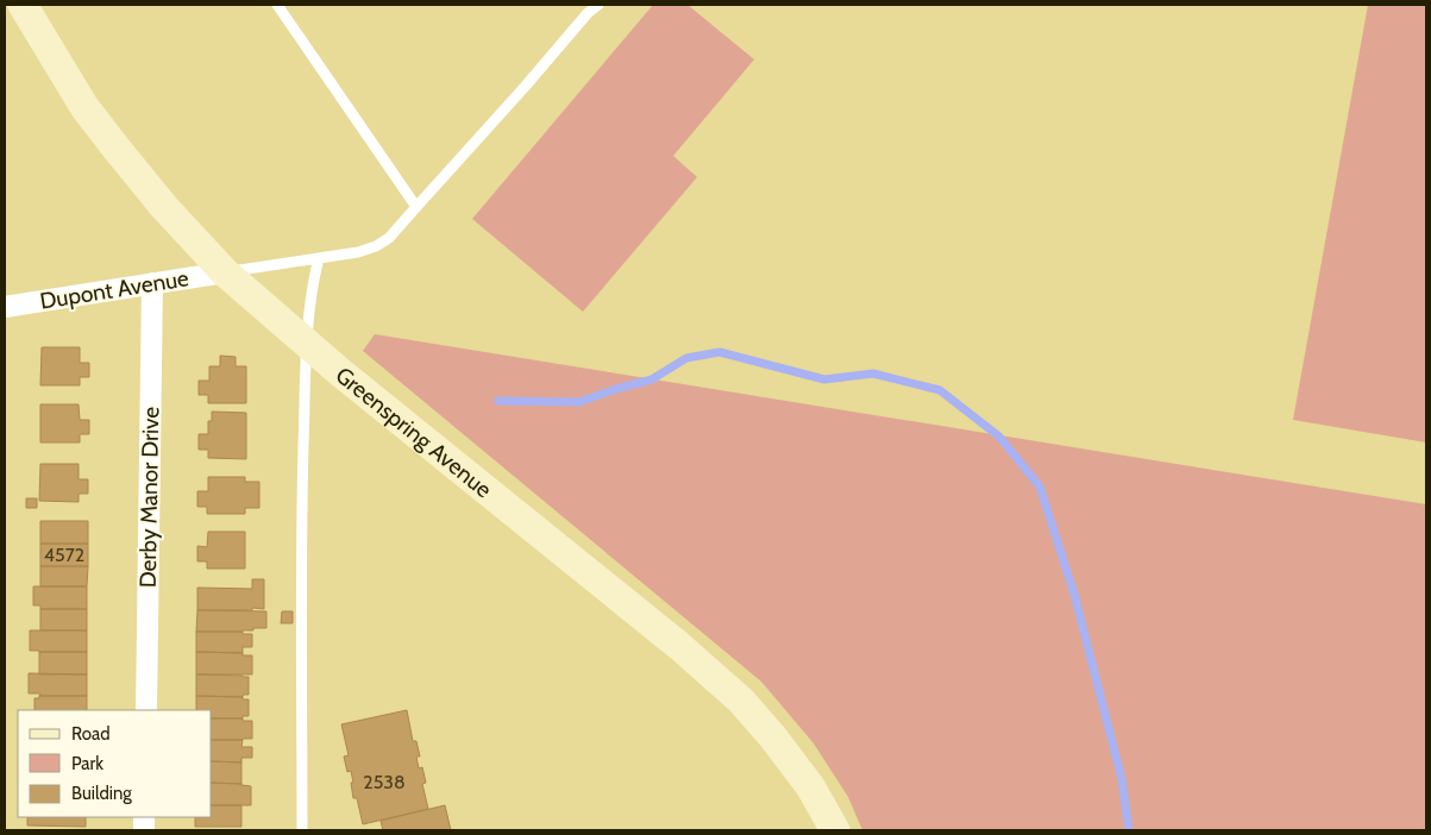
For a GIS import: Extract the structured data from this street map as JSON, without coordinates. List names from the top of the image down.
{
  "streets": {
    "main road": ["Greenspring Avenue"],
    "street": ["Dupont Avenue", "Derby Manor Drive"]
  },
  "crossings": [
    ["Dupont Avenue", "Greenspring Avenue"],
    ["Dupont Avenue", "Derby Manor Drive"]
  ],
  "house_numbers": ["4572", "2538"],
  "legend": ["Road", "Park", "Building"]
}
